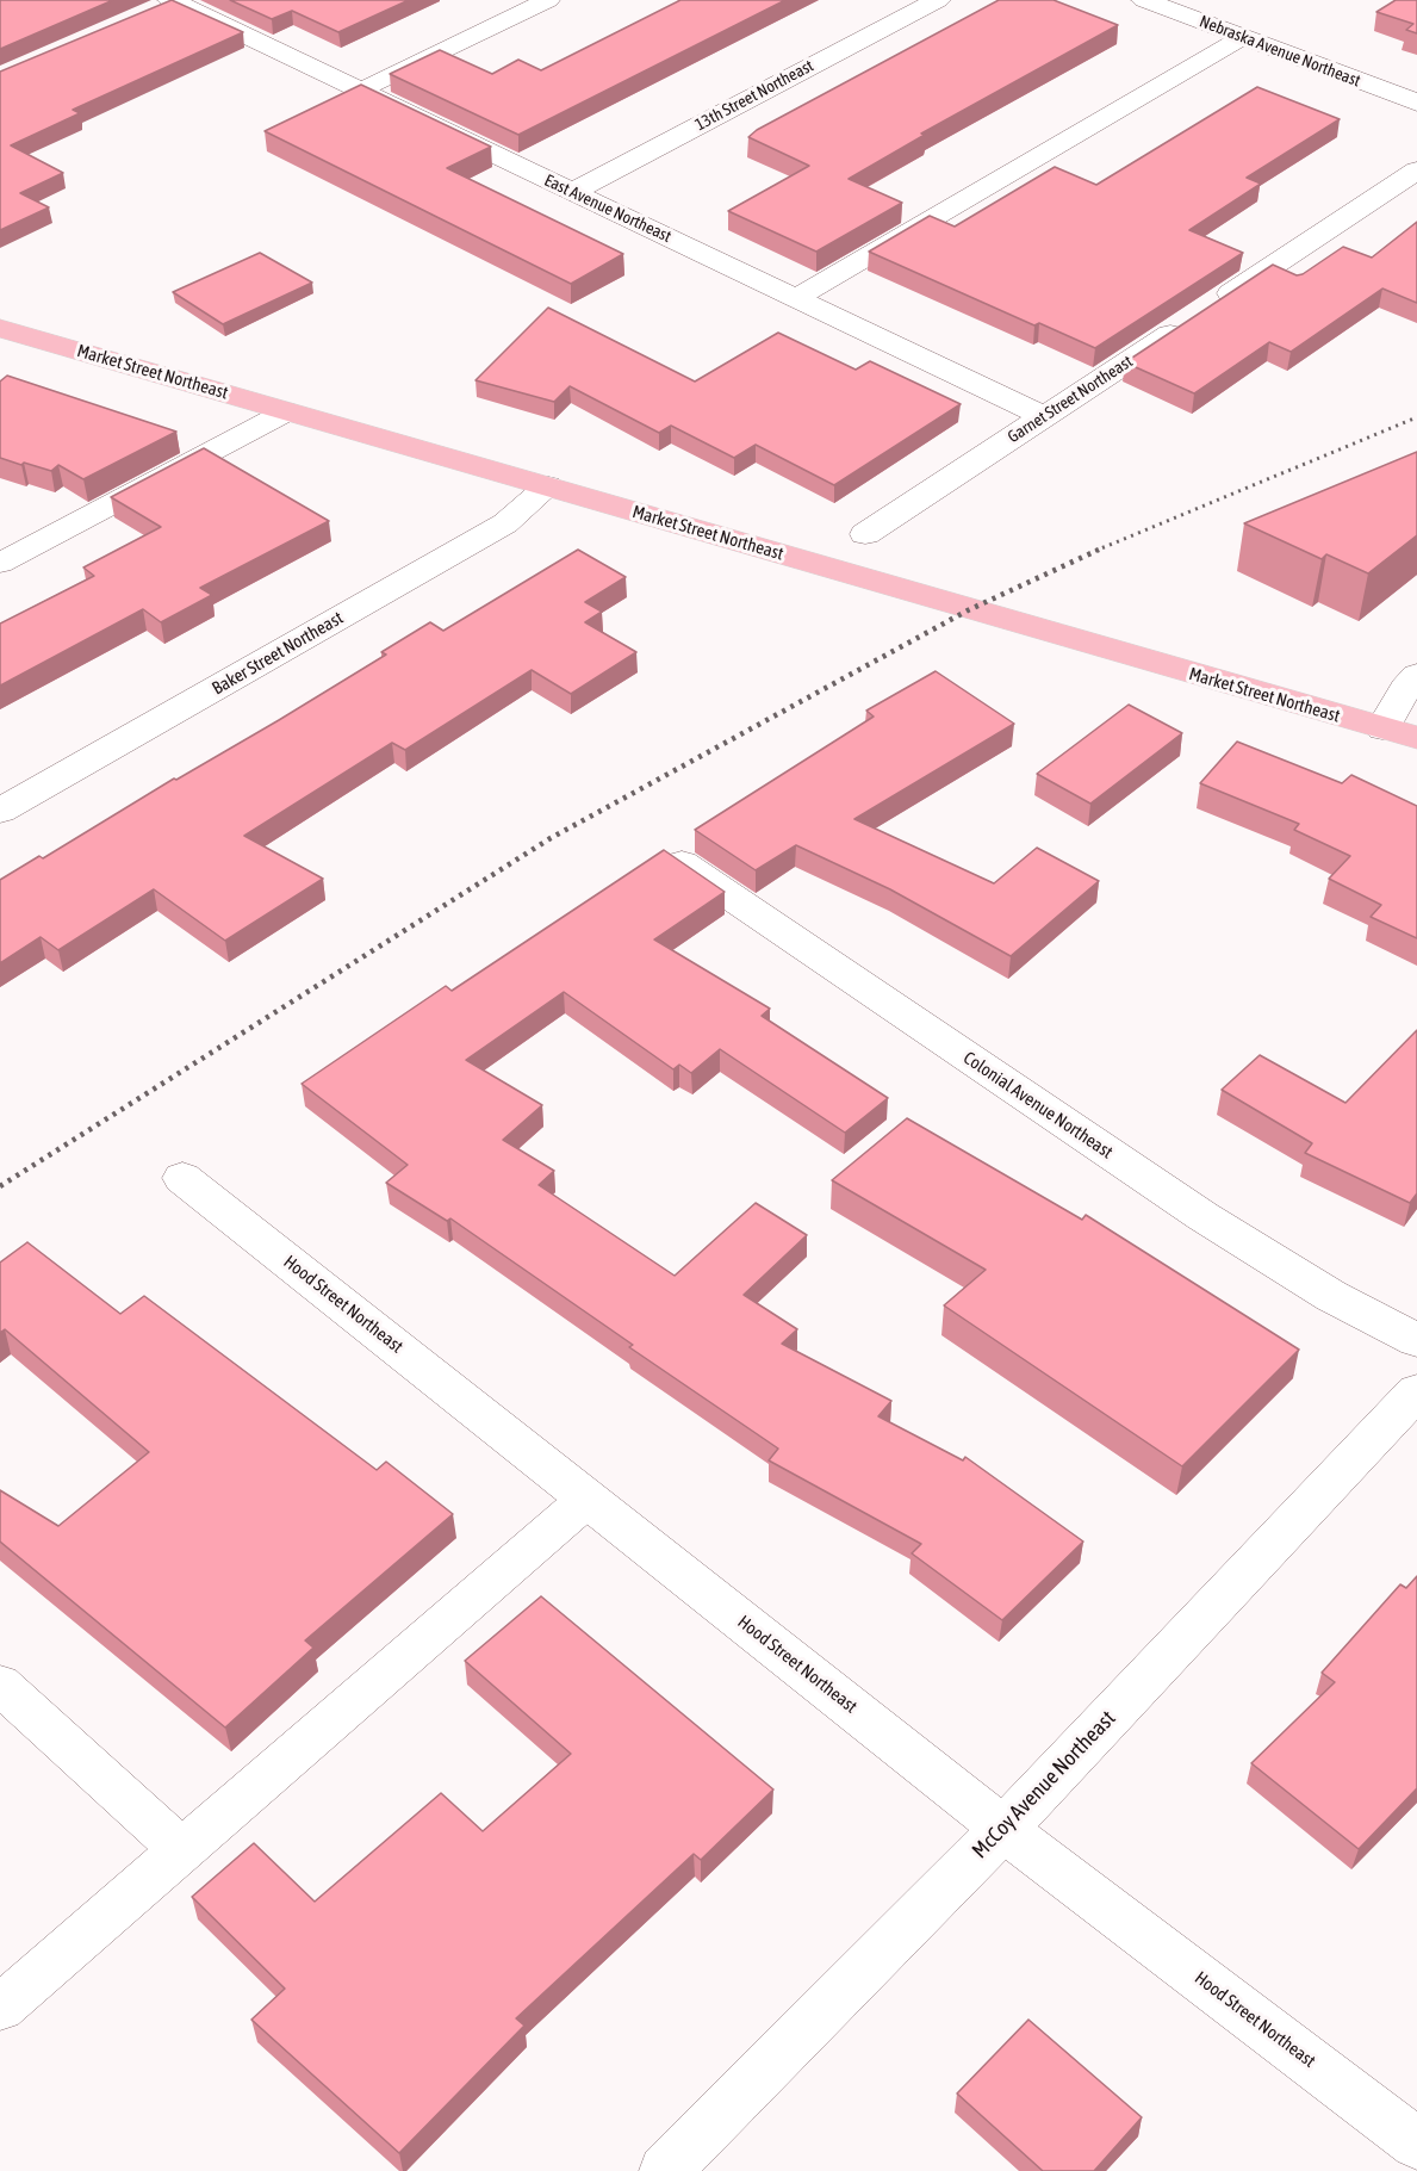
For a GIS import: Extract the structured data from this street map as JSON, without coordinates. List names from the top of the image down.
{
  "streets": {
    "main road": ["Market Street Northeast"],
    "street": [
      "Nebraska Avenue Northeast",
      "13th Street Northeast",
      "East Avenue Northeast",
      "Garnet Street Northeast",
      "Baker Street Northeast",
      "Colonial Avenue Northeast",
      "Hood Street Northeast",
      "McCoy Avenue Northeast"
    ]
  },
  "crossings": [
    ["13th Street Northeast", "East Avenue Northeast"],
    ["East Avenue Northeast", "Garnet Street Northeast"],
    ["Market Street Northeast", "Baker Street Northeast"],
    ["Hood Street Northeast", "McCoy Avenue Northeast"]
  ]
}
